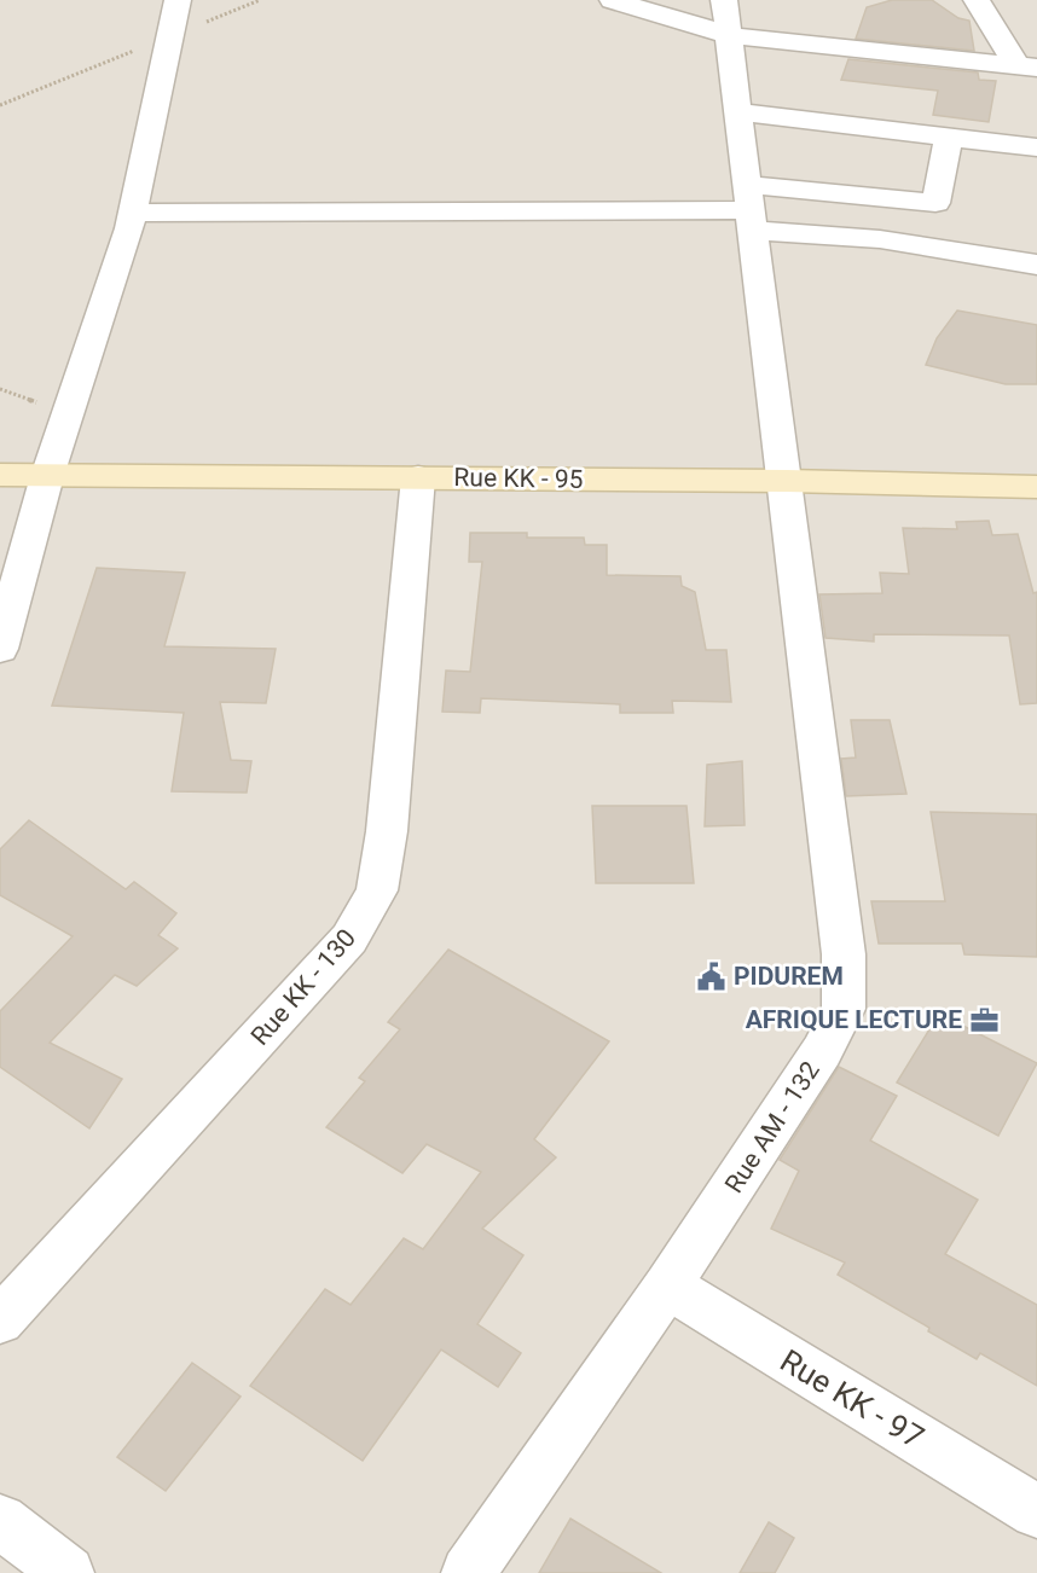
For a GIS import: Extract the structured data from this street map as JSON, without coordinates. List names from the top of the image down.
{
  "streets": {
    "street": [
      "Rue KK - 95",
      "Rue KK - 130",
      "Rue AM - 132",
      "Rue KK - 97"
    ]
  },
  "crossings": [
    ["Rue KK - 95", "Rue KK - 130"],
    ["Rue KK - 95", "Rue AM - 132"],
    ["Rue AM - 132", "Rue KK - 97"]
  ],
  "places": {
    "public building": ["PIDUREM"],
    "office": ["AFRIQUE LECTURE"]
  }
}
